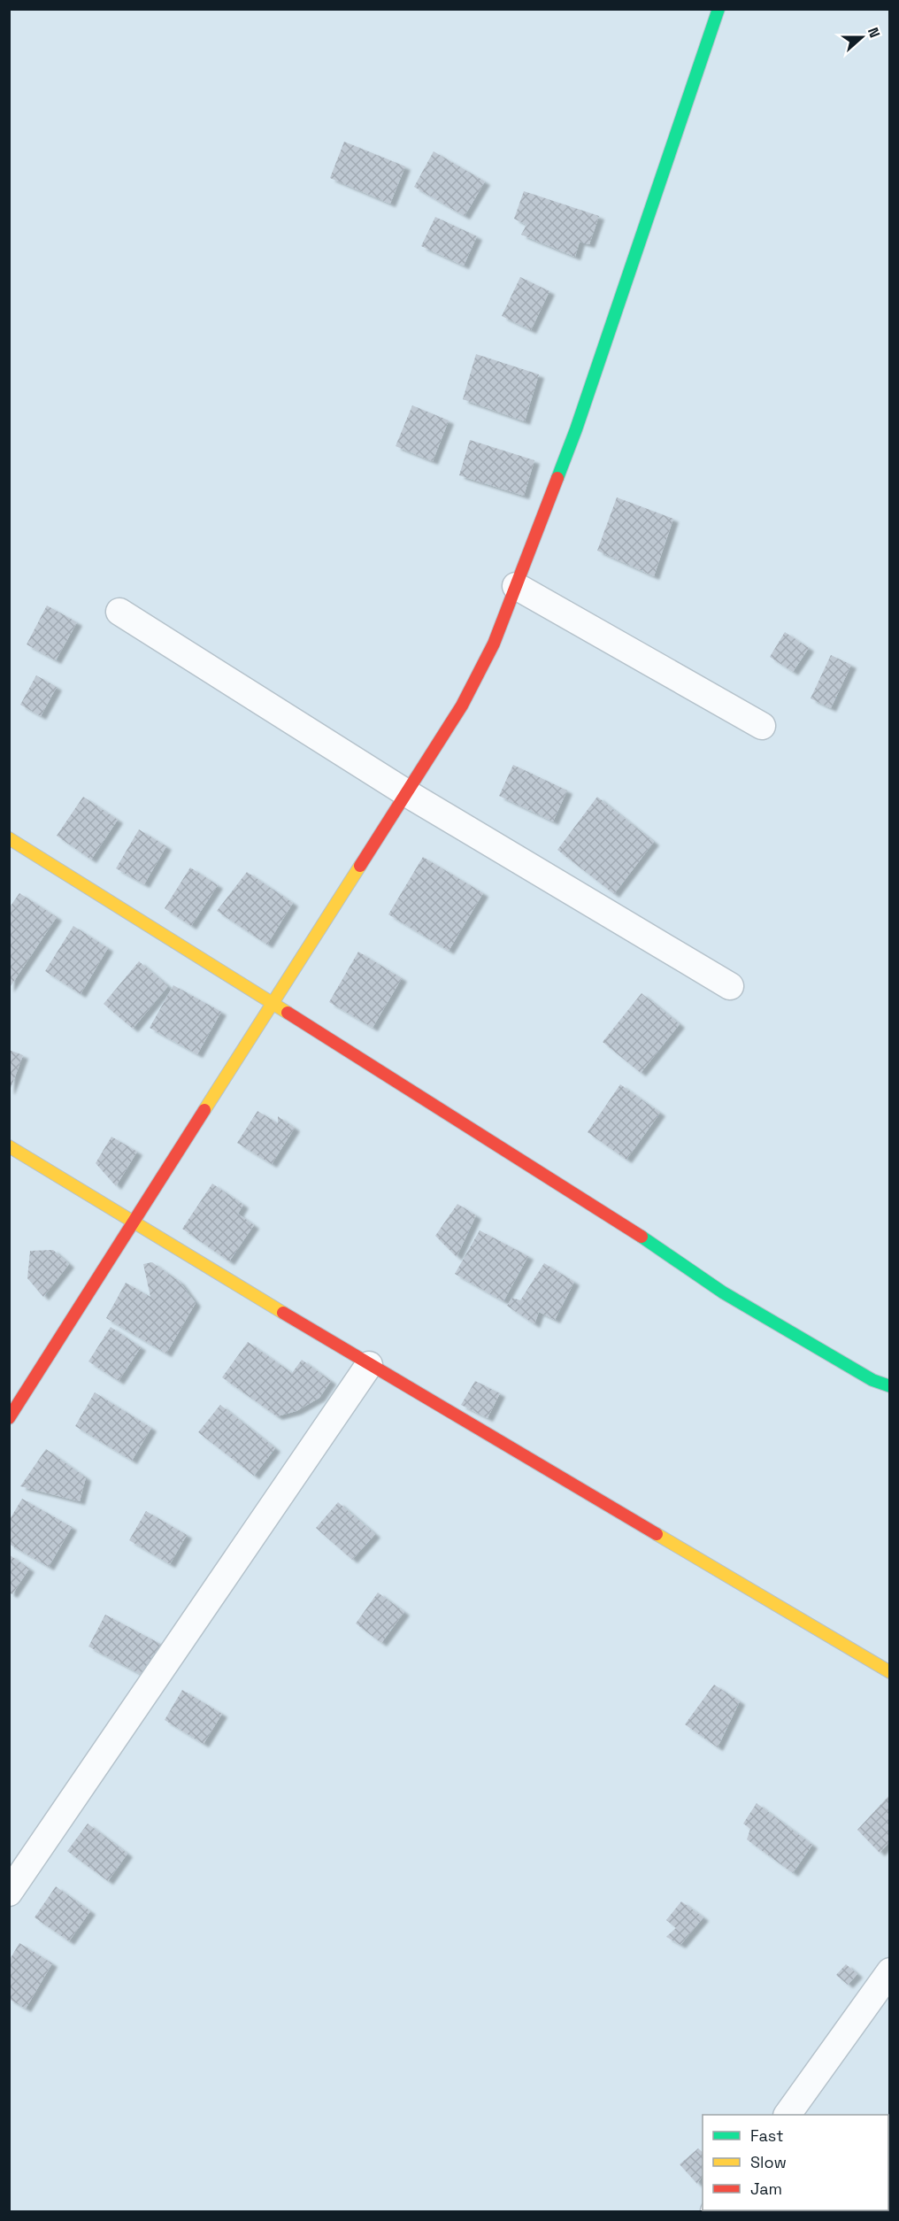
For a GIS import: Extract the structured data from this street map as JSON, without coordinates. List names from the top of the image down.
{
  "legend": ["Fast", "Slow", "Jam"],
  "north": "right"
}
